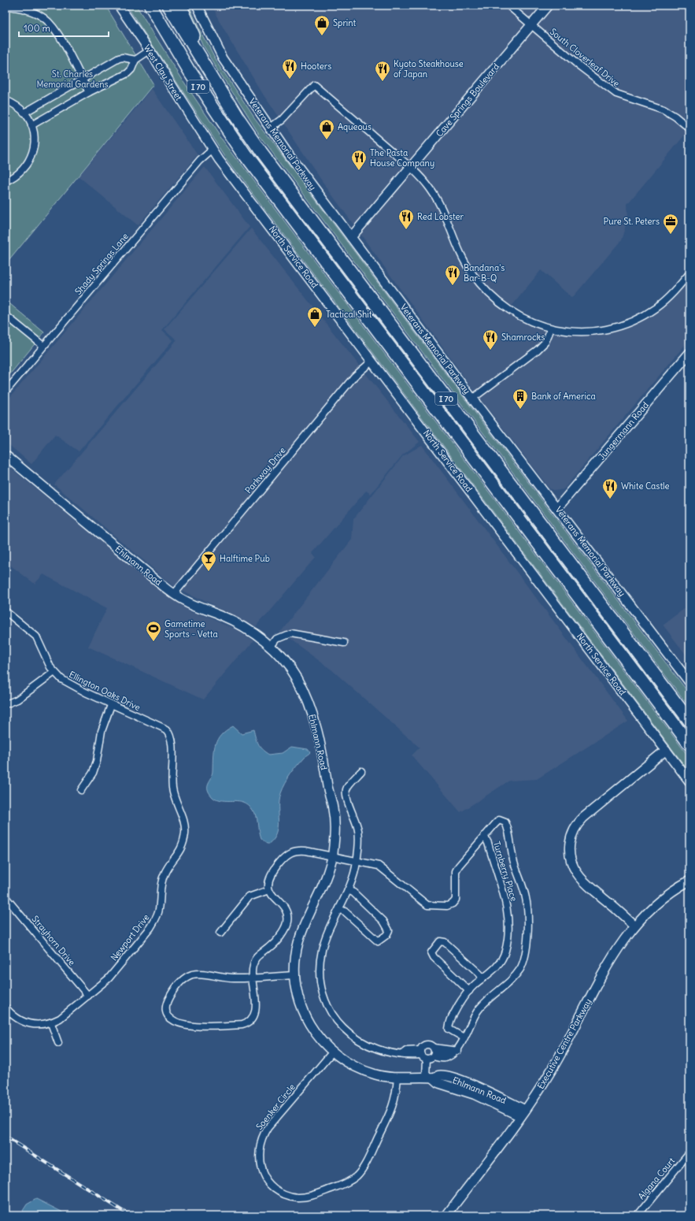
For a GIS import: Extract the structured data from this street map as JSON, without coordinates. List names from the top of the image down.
{
  "streets": {
    "highway": ["I 70"],
    "street": [
      "South Cloverleaf Drive",
      "West Clay Street",
      "Cave Springs Boulevard",
      "Veterans Memorial Parkway",
      "North Service Road",
      "Shady Springs Lane",
      "Jungermann Road",
      "Parkway Drive",
      "Ehlmann Road",
      "Ellington Oaks Drive",
      "Turnberry Place",
      "Newport Drive",
      "Strayhorn Drive",
      "Executive Centre Parkway",
      "Soenker Circle",
      "Algana Court"
    ]
  },
  "crossings": [
    ["South Cloverleaf Drive", "Cave Springs Boulevard"],
    ["West Clay Street", "North Service Road"],
    ["Cave Springs Boulevard", "Veterans Memorial Parkway"],
    ["Veterans Memorial Parkway", "Jungermann Road"],
    ["North Service Road", "Shady Springs Lane"],
    ["North Service Road", "Parkway Drive"],
    ["Parkway Drive", "Ehlmann Road"],
    ["Ehlmann Road", "Turnberry Place"],
    ["Ehlmann Road", "Executive Centre Parkway"],
    ["Ehlmann Road", "Soenker Circle"],
    ["Ellington Oaks Drive", "Newport Drive"],
    ["Newport Drive", "Strayhorn Drive"]
  ],
  "parks": ["St. Charles Memorial Gardens"],
  "places": {
    "shop": ["Sprint", "Aqueous", "Tactical Shit"],
    "restaurant": [
      "Hooters",
      "Kyoto Steakhouse of Japan",
      "The Pasta House Company",
      "Red Lobster",
      "Bandana's Bar-B-Q",
      "Shamrocks",
      "White Castle"
    ],
    "office": ["Pure St. Peters"],
    "building": ["Bank of America"],
    "bar": ["Halftime Pub"],
    "sports": ["Gametime Sports - Vetta"]
  },
  "scale_bar": "100 m"
}
